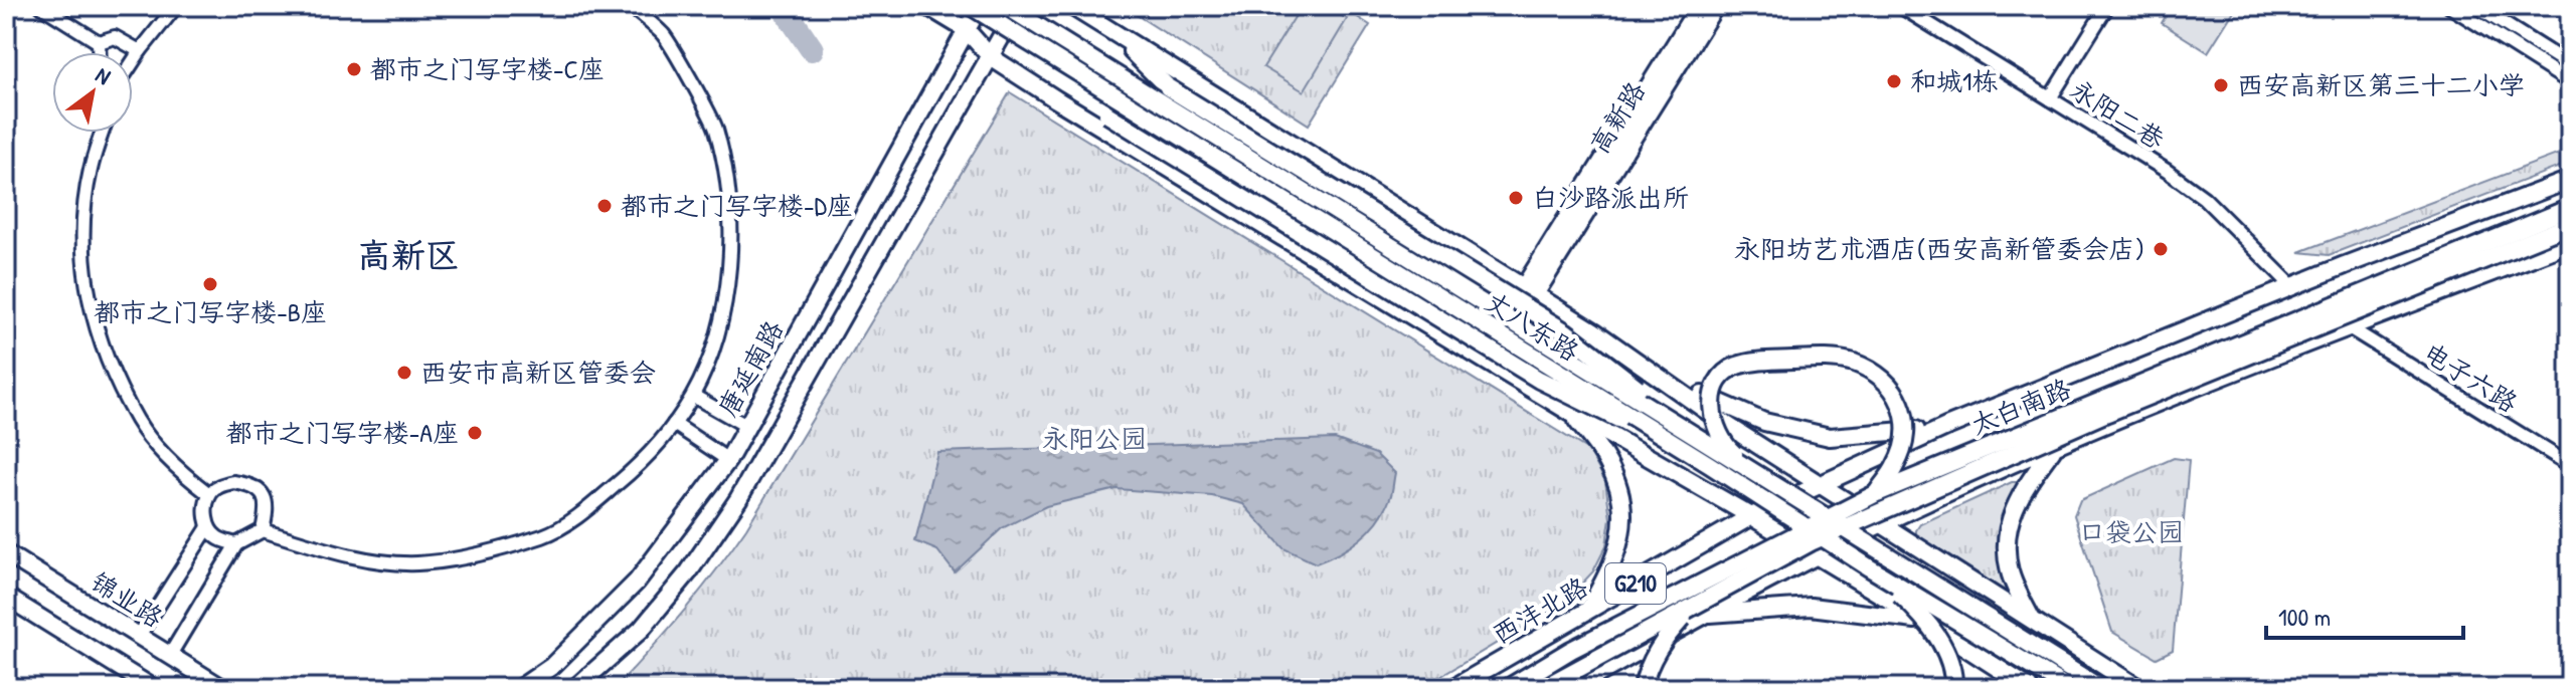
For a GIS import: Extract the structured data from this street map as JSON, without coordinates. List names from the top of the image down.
{
  "streets": {
    "main road": [
      "高新路",
      "丈八东路",
      "唐延南路",
      "太白南路",
      "G210",
      "锦业路",
      "西沣北路"
    ],
    "street": ["永阳二巷", "电子六路"]
  },
  "crossings": [
    ["永阳二巷", "太白南路"],
    ["电子六路", "太白南路"],
    ["太白南路", "西沣北路"]
  ],
  "districts": ["高新区"],
  "parks": ["永阳公园", "口袋公园"],
  "places": [
    "都市之门写字楼-C座",
    "和城1栋",
    "西安高新区第三十二小学",
    "白沙路派出所",
    "都市之门写字楼-D座",
    "永阳坊艺术酒店(西安高新管委会店)",
    "都市之门写字楼-B座",
    "西安市高新区管委会",
    "都市之门写字楼-A座"
  ],
  "scale_bar": "100 m",
  "north": "top right"
}
